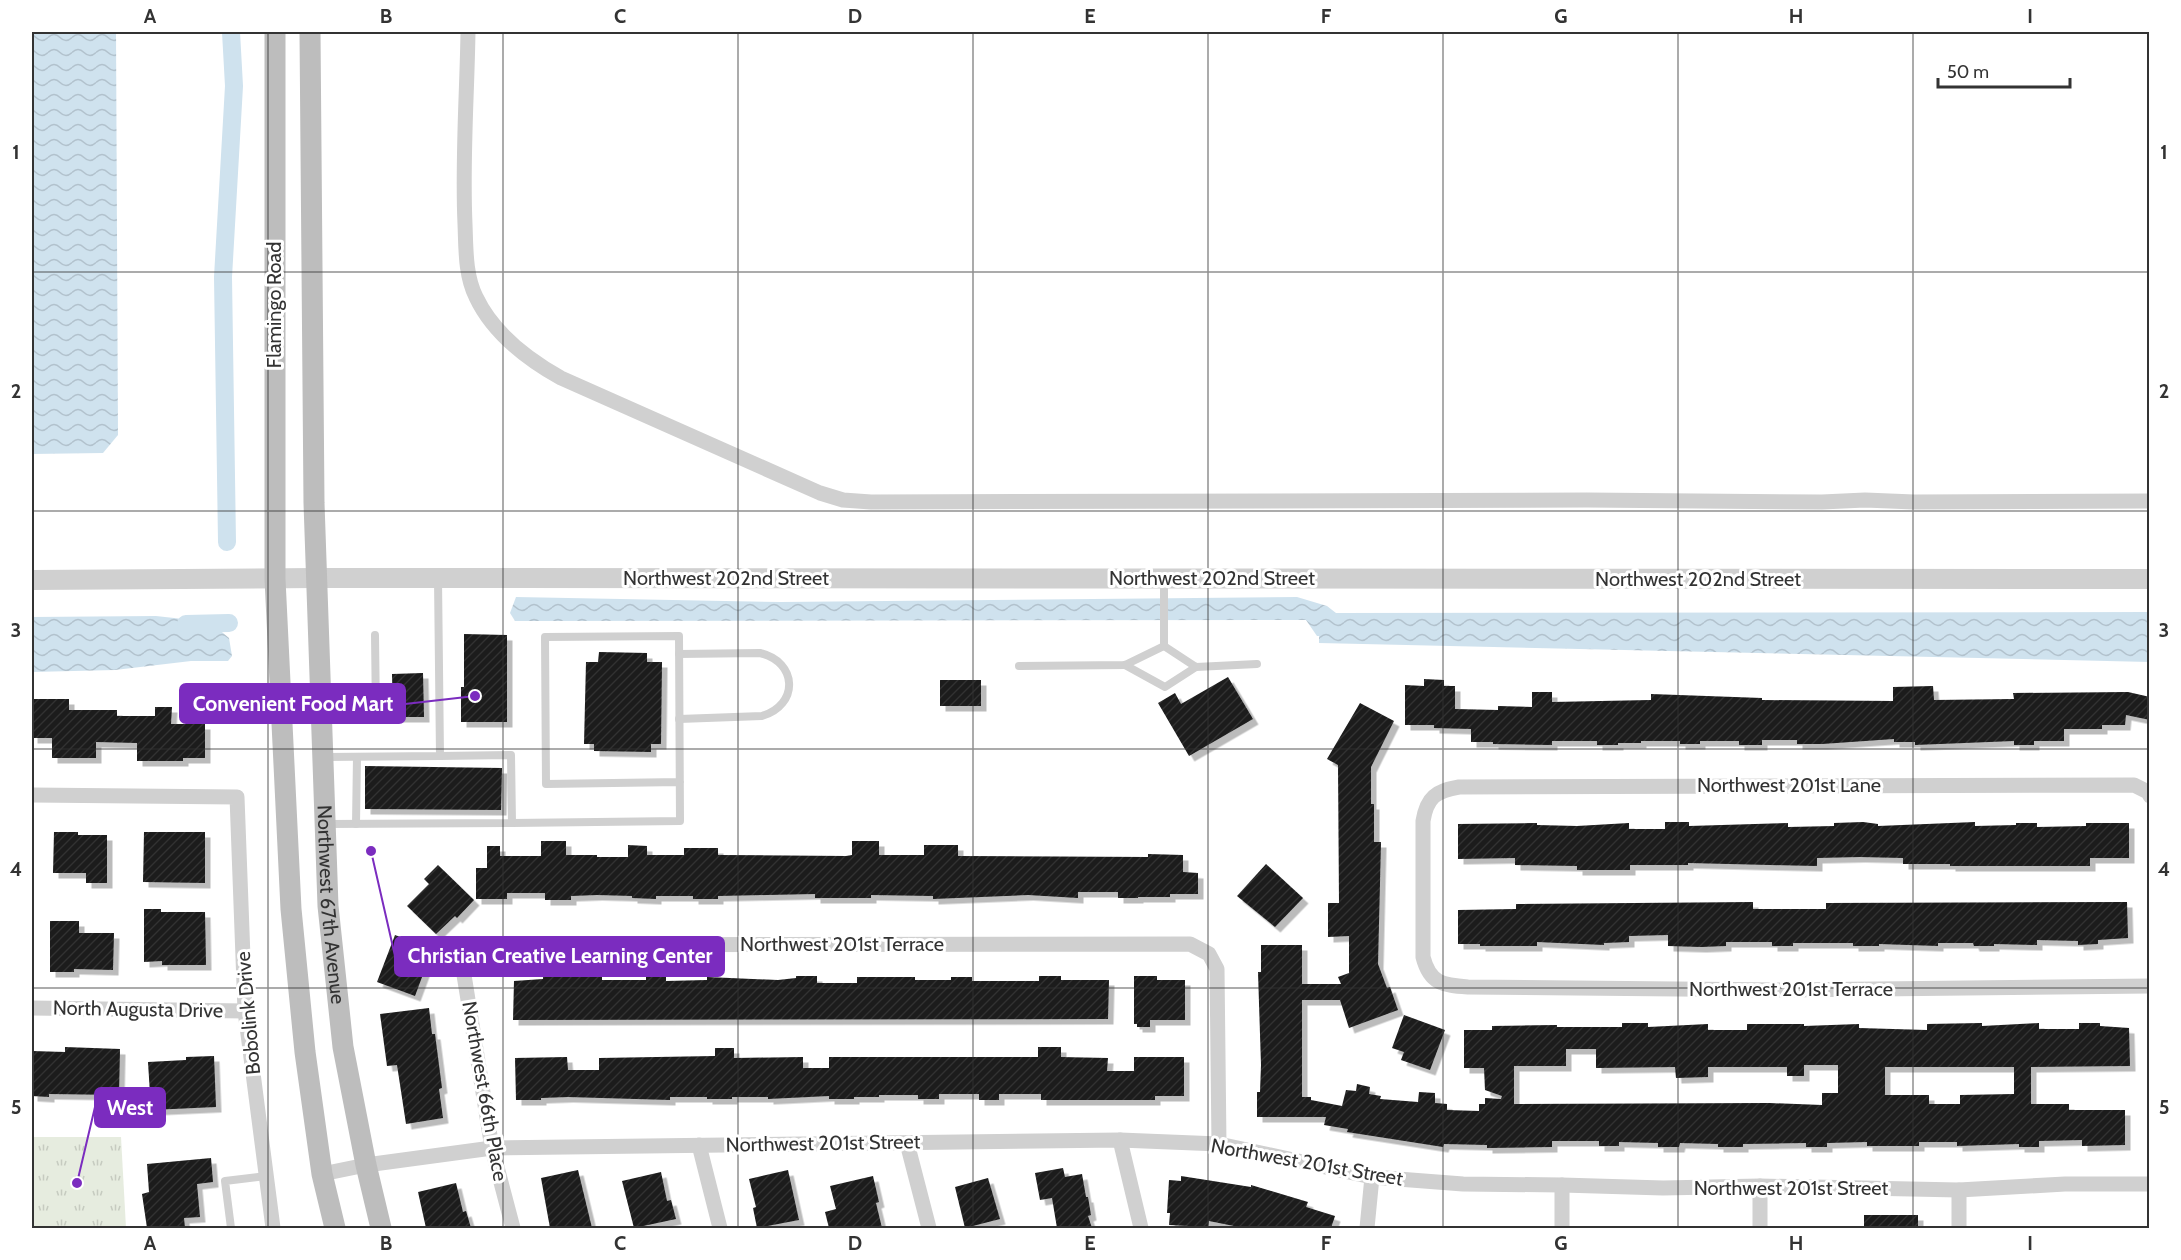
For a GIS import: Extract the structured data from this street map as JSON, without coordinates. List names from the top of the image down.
{
  "streets": {
    "main road": ["Flamingo Road", "Northwest 67th Avenue"],
    "street": [
      "Northwest 202nd Street",
      "Northwest 201st Lane",
      "Northwest 201st Terrace",
      "North Augusta Drive",
      "Bobolink Drive",
      "Northwest 66th Place",
      "Northwest 201st Street"
    ]
  },
  "crossings": [
    ["Flamingo Road", "Northwest 202nd Street"],
    ["Flamingo Road", "Northwest 67th Avenue"],
    ["Northwest 202nd Street", "Northwest 67th Avenue"],
    ["Northwest 201st Lane", "Northwest 201st Terrace"],
    ["Northwest 67th Avenue", "Northwest 201st Street"],
    ["Northwest 201st Terrace", "Northwest 66th Place"],
    ["Northwest 201st Terrace", "Northwest 201st Street"],
    ["North Augusta Drive", "Bobolink Drive"],
    ["Northwest 66th Place", "Northwest 201st Street"]
  ],
  "places": ["Convenient Food Mart", "Christian Creative Learning Center", "West"],
  "scale_bar": "50 m",
  "grid": {
    "columns": [
      "A",
      "B",
      "C",
      "D",
      "E",
      "F",
      "G",
      "H",
      "I"
    ],
    "rows": [
      "1",
      "2",
      "3",
      "4",
      "5"
    ]
  }
}
